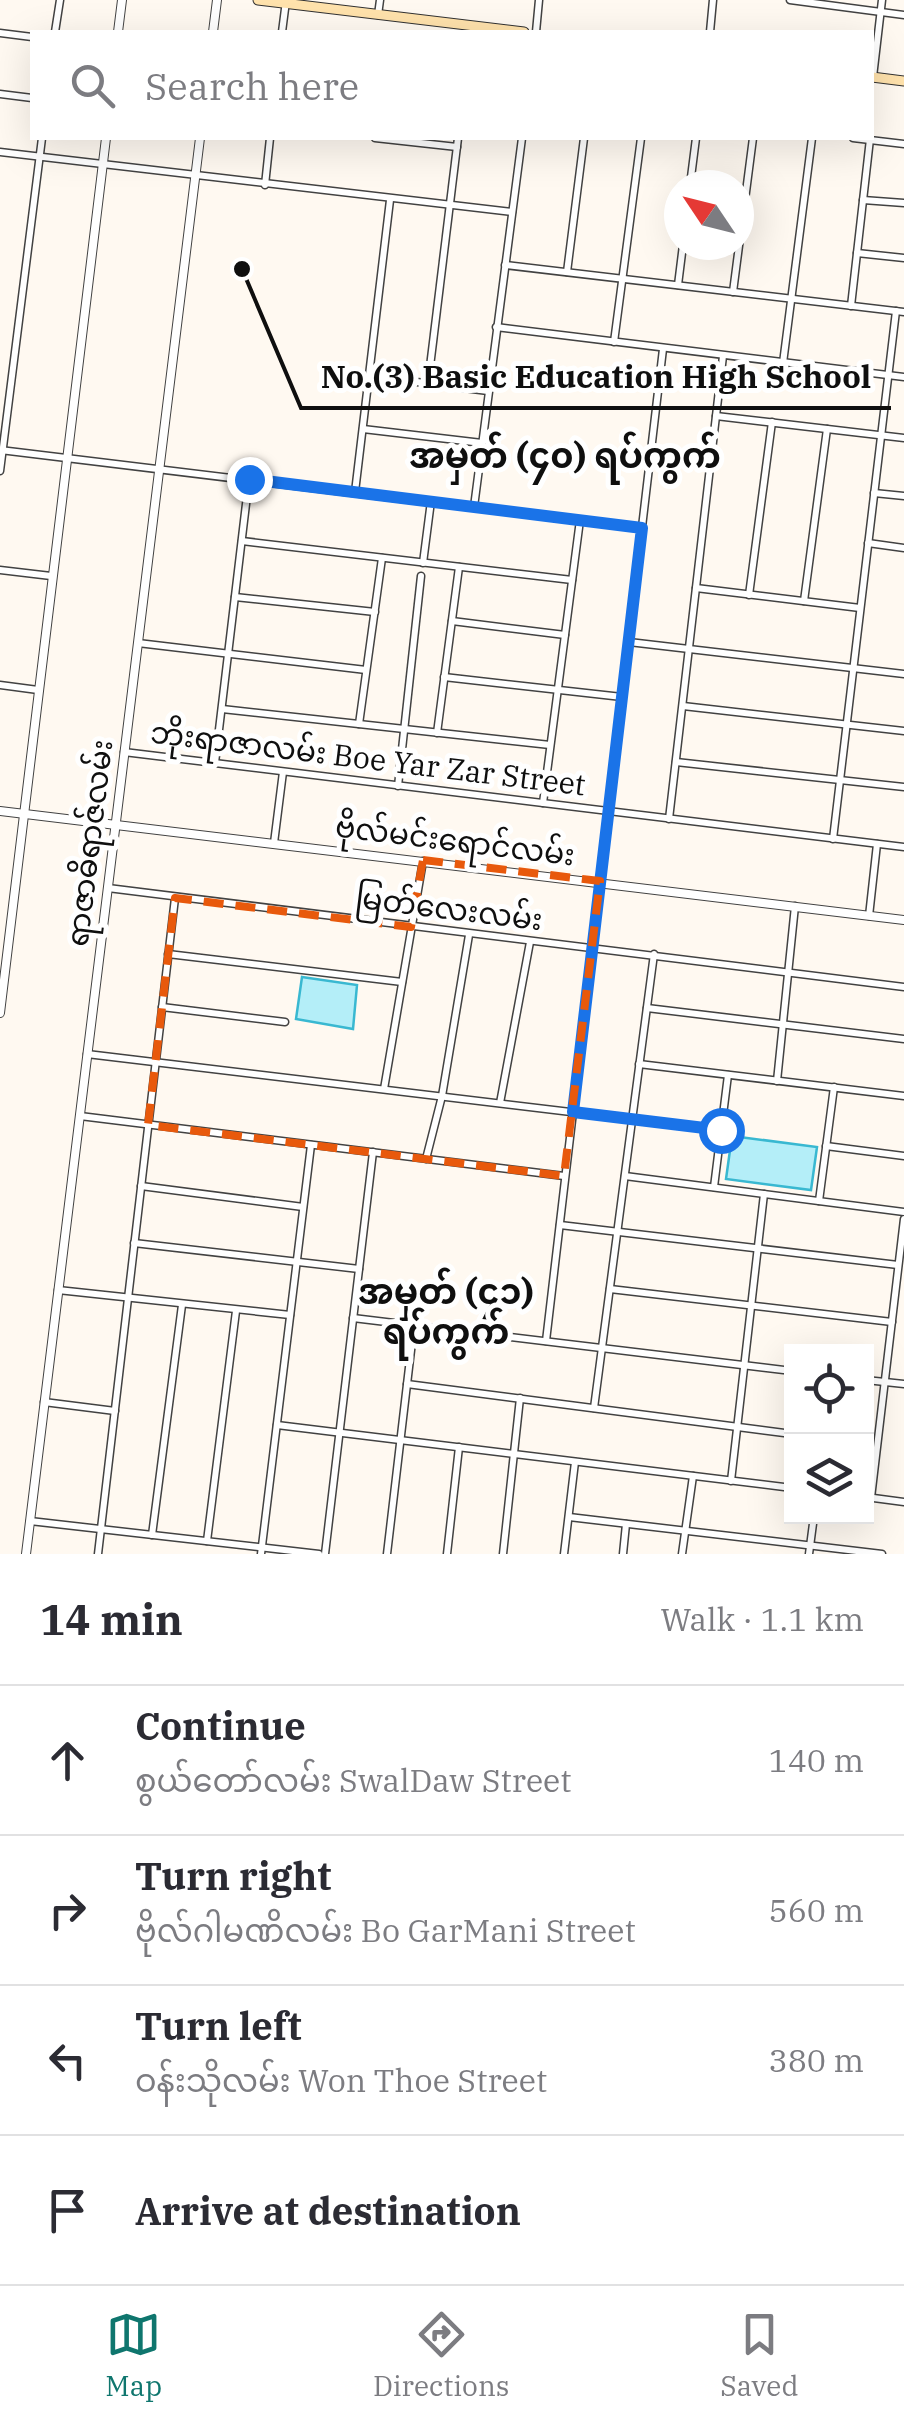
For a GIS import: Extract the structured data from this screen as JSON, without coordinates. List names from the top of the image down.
{
  "streets": {
    "street": [
      "ဘိုးရာဇာလမ်း Boe Yar Zar Street",
      "ဗိုလ်မင်းရောင်လမ်း",
      "ရာဇာဓိရာဇ်လမ်း",
      "မြတ်လေးလမ်း"
    ]
  },
  "crossings": [
    ["ဘိုးရာဇာလမ်း Boe Yar Zar Street", "ရာဇာဓိရာဇ်လမ်း"],
    ["ဗိုလ်မင်းရောင်လမ်း", "ရာဇာဓိရာဇ်လမ်း"],
    ["ရာဇာဓိရာဇ်လမ်း", "မြတ်လေးလမ်း"]
  ],
  "districts": ["အမှတ် (၄၀) ရပ်ကွက်", "အမှတ် (၄၁) ရပ်ကွက်"],
  "places": ["No.(3) Basic Education High School"],
  "north": "top left",
  "page": {
    "search": "Search here",
    "heading": ["14 min", "Walk · 1.1 km"],
    "list": [
      ["Continue", "စွယ်တော်လမ်း SwalDaw Street", "140 m"],
      ["Turn right", "ဗိုလ်ဂါမဏိလမ်း Bo GarMani Street", "560 m"],
      ["Turn left", "ဝန်းသိုလမ်း Won Thoe Street", "380 m"],
      "Arrive at destination"
    ],
    "nav": ["Map", "Directions", "Saved"]
  }
}
